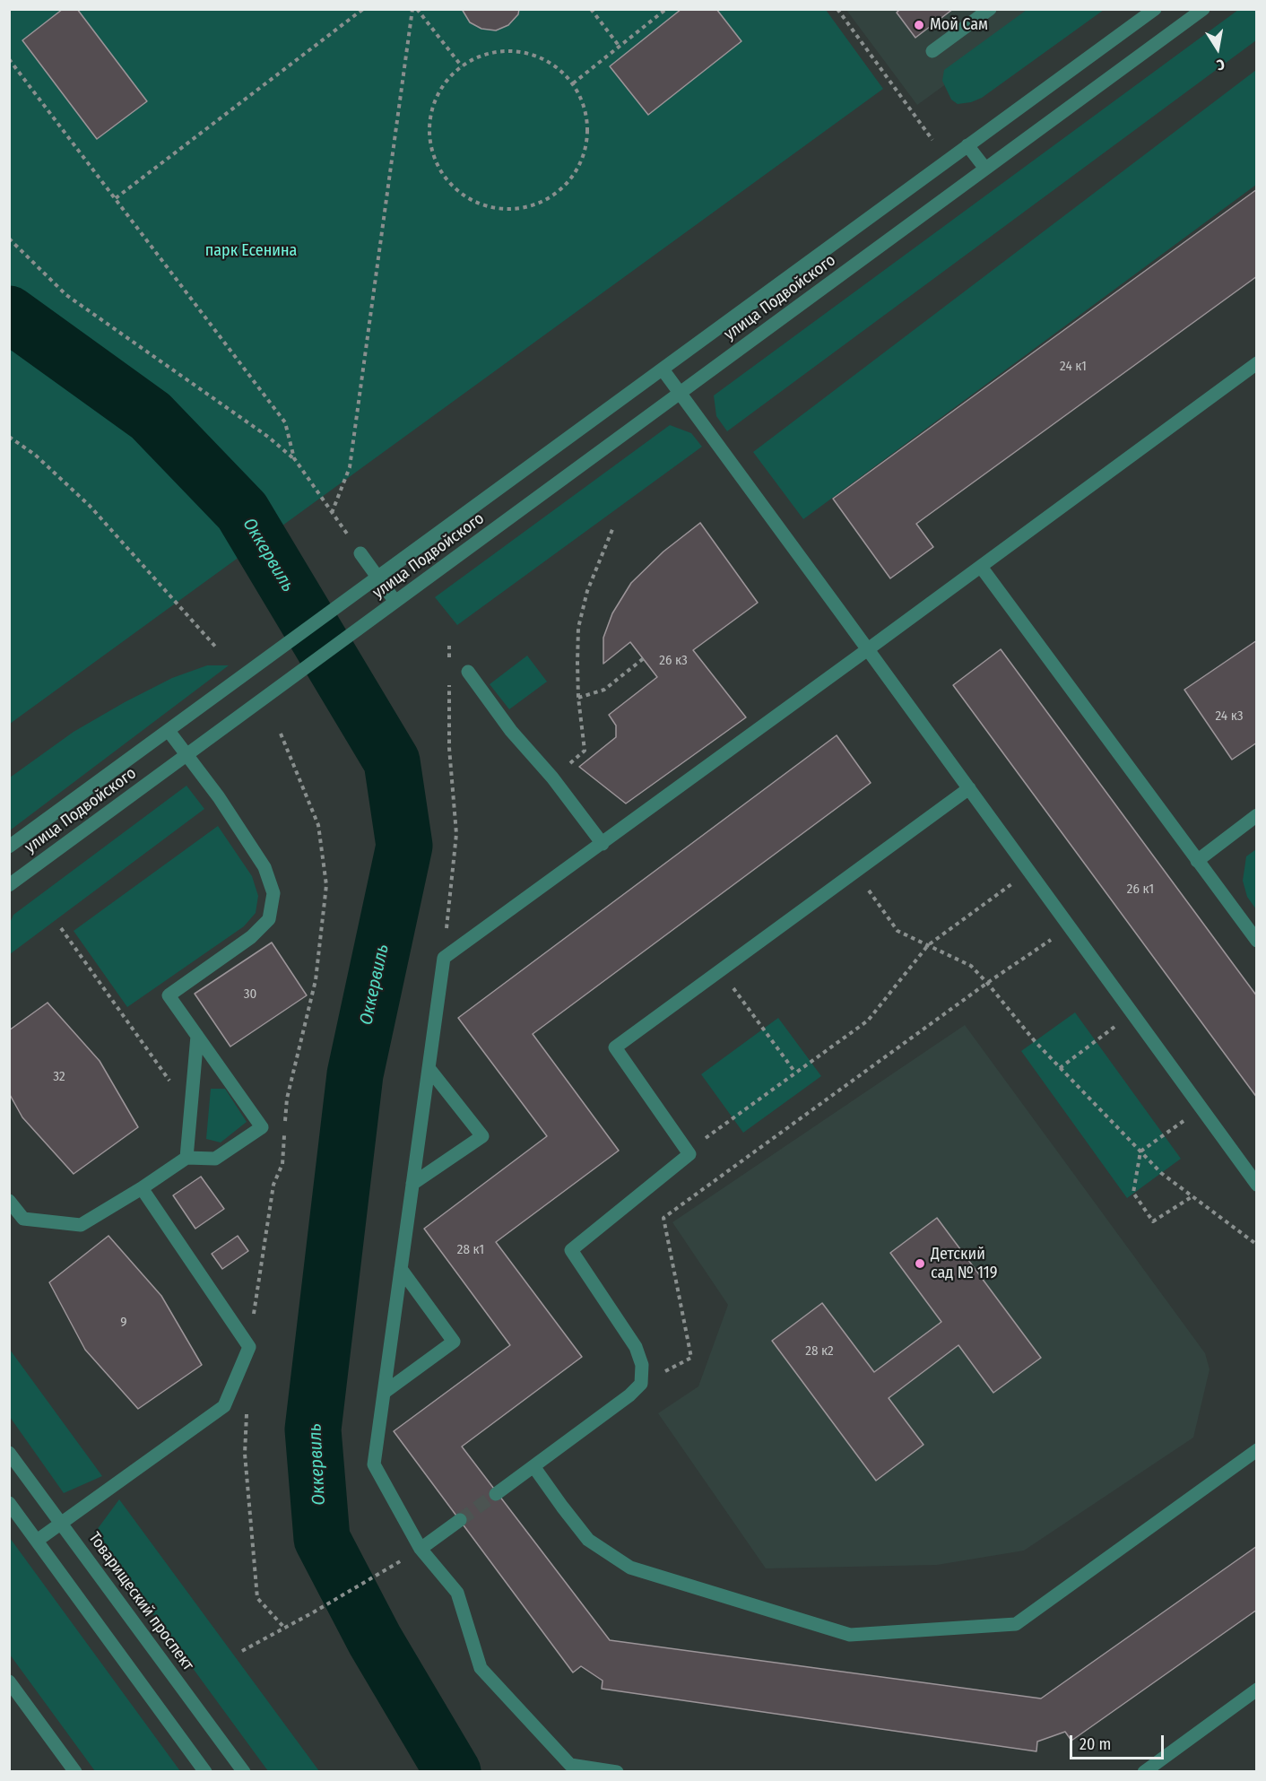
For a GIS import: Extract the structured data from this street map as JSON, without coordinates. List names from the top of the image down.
{
  "streets": {
    "street": ["улица Подвойского", "Товарищеский проспект"]
  },
  "water": ["Оккервиль"],
  "parks": ["парк Есенина"],
  "places": ["Мой Сам", "Детский сад № 119"],
  "house_numbers": [
    "24 к1",
    "26 к3",
    "24 к3",
    "26 к1",
    "30",
    "32",
    "28 к1",
    "9",
    "28 к2"
  ],
  "scale_bar": "20 m",
  "north": "bottom"
}
